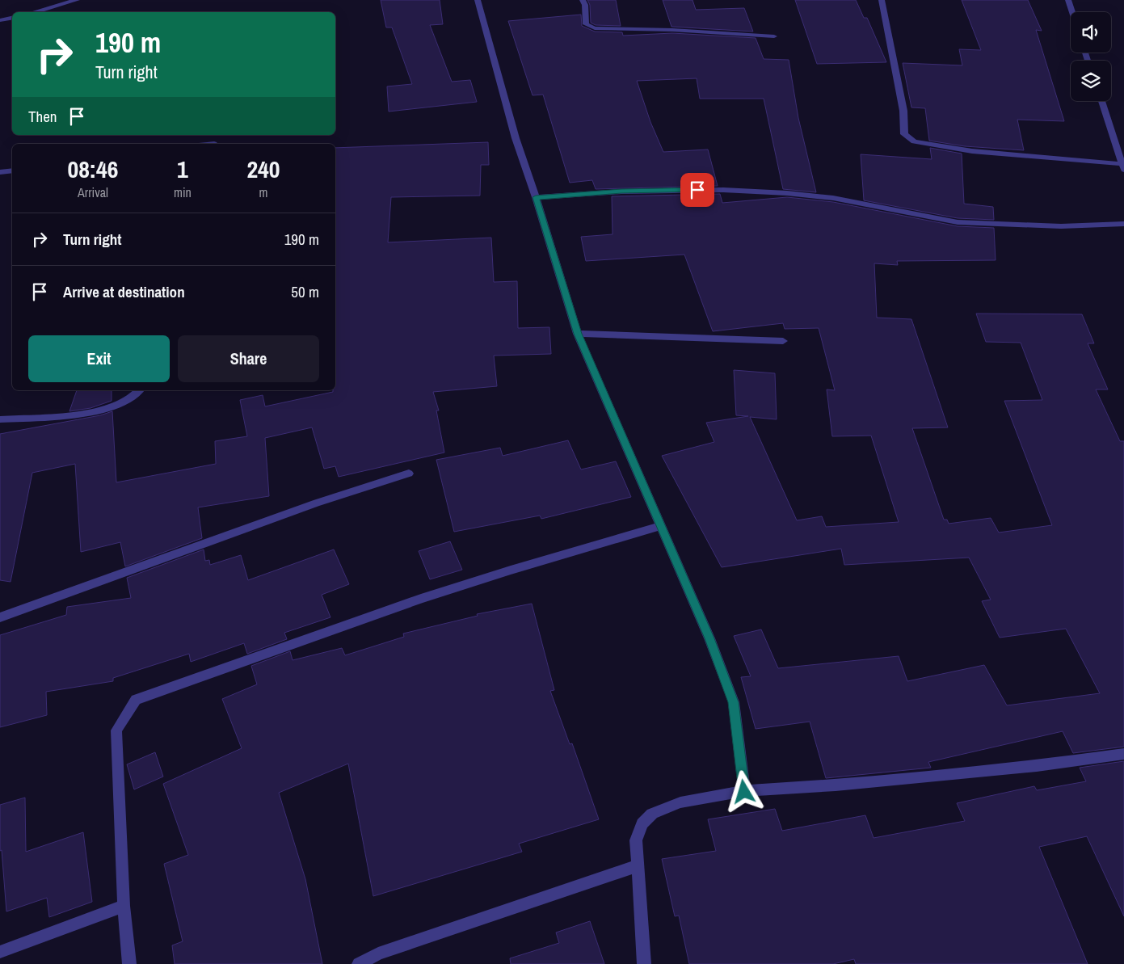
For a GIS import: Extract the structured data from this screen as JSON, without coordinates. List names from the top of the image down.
{
  "page": {
    "turn": ["190 m", "Turn right"],
    "then": "Then",
    "eta": [
      "08:46",
      "Arrival",
      "1",
      "min",
      "240",
      "m"
    ],
    "list": [
      {
        "name": "Turn right",
        "value": "190 m"
      },
      {
        "name": "Arrive at destination",
        "value": "50 m"
      }
    ],
    "buttons": ["Exit", "Share"]
  }
}
